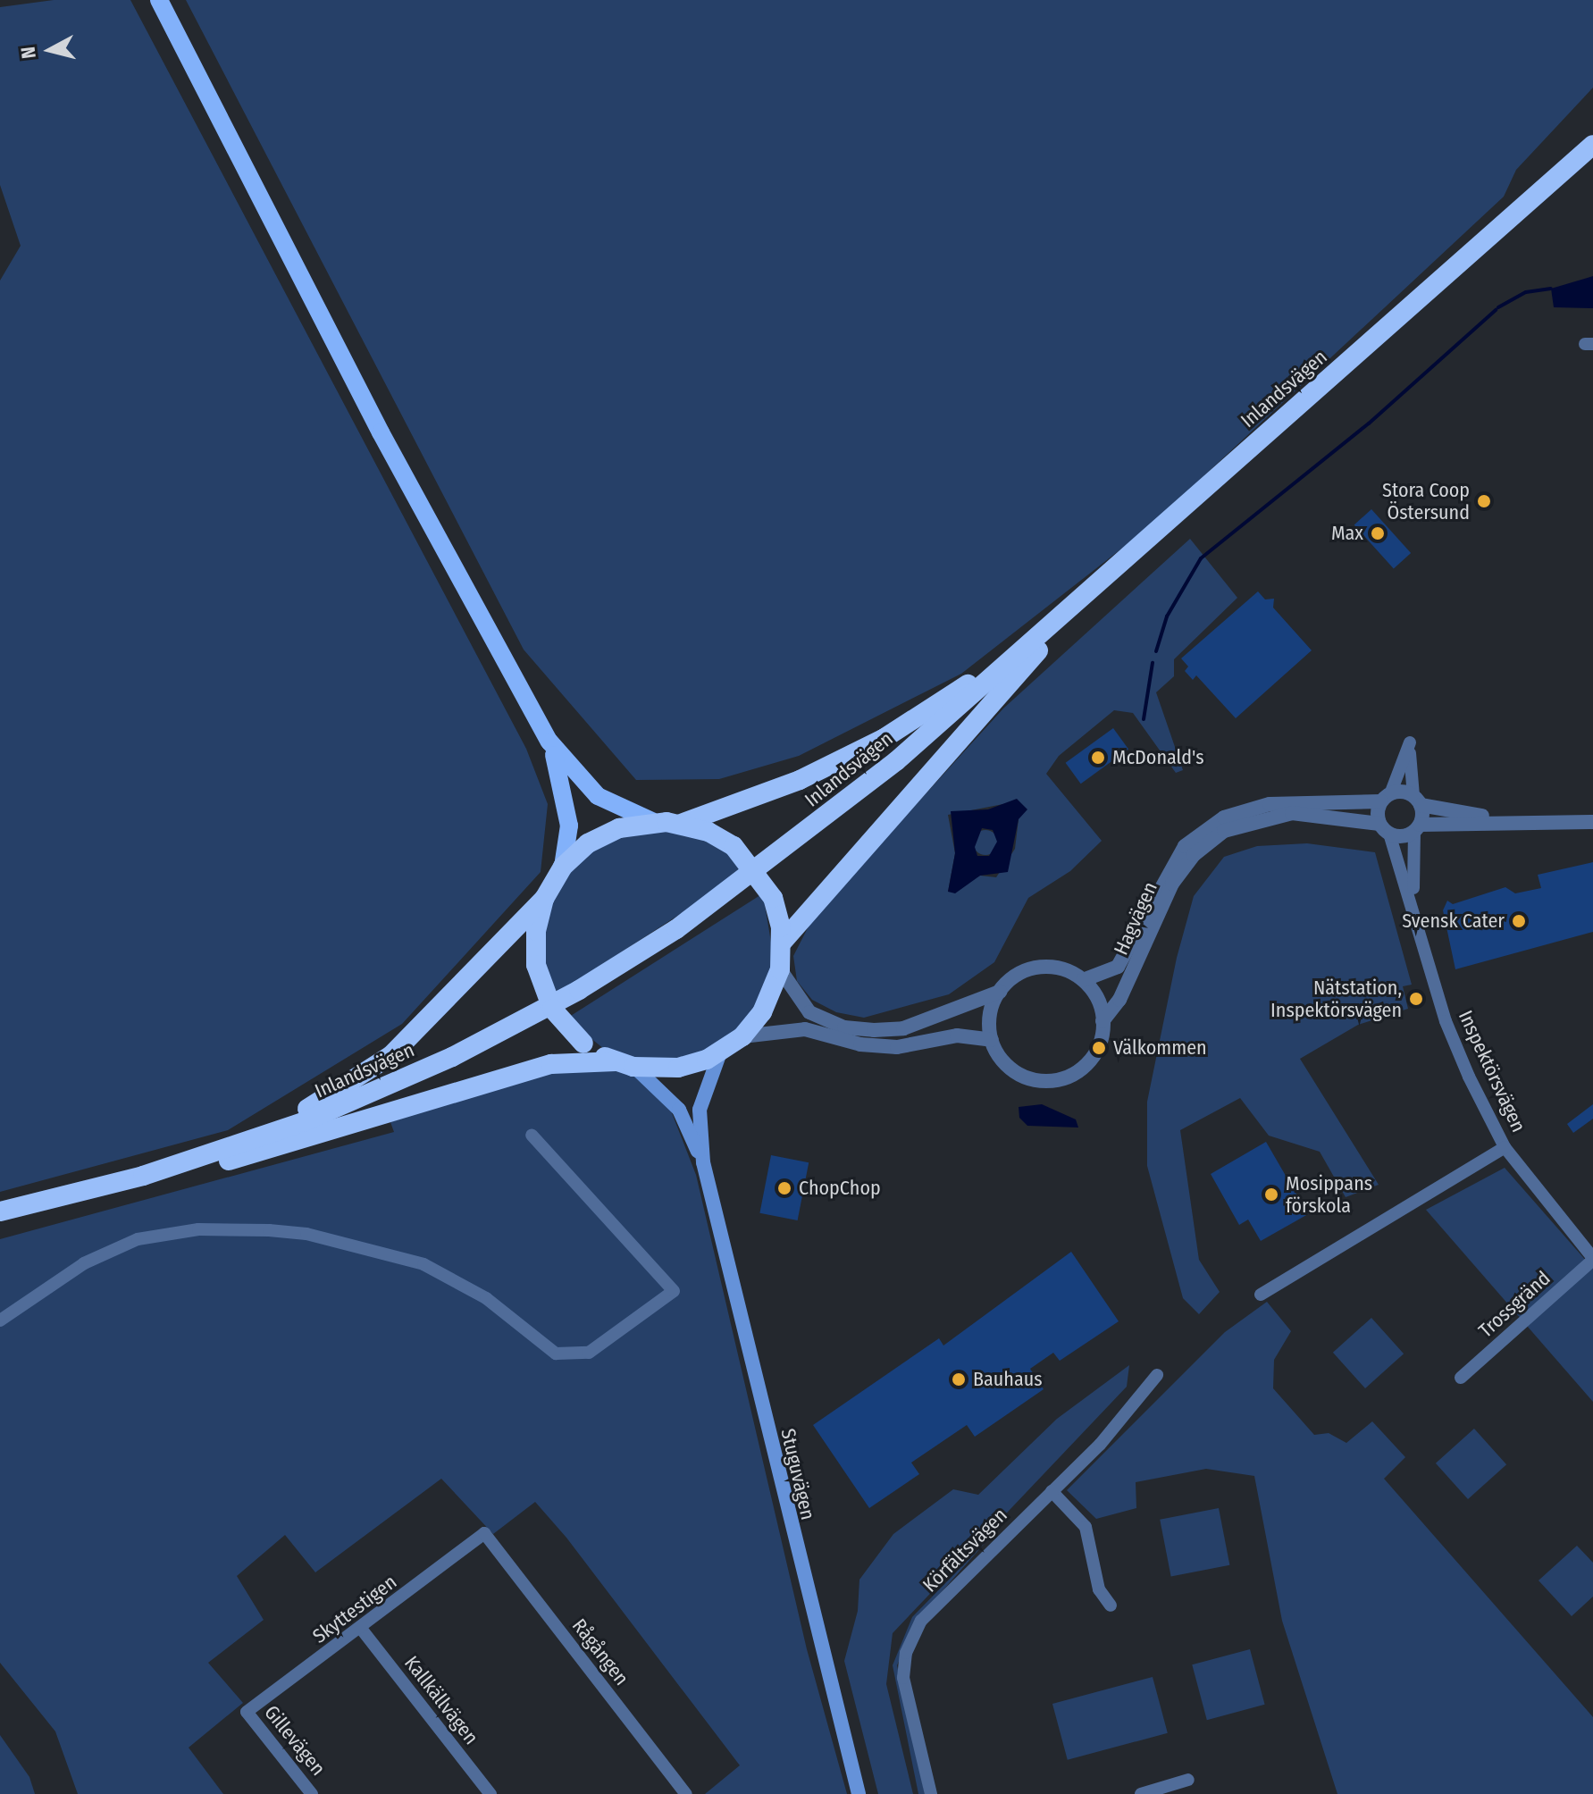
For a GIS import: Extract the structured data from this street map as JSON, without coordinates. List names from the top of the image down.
{
  "streets": {
    "highway": ["Inlandsvägen"],
    "main road": ["Stuguvägen"],
    "street": [
      "Hagvägen",
      "Inspektörsvägen",
      "Trossgränd",
      "Körfältsvägen",
      "Skyttestigen",
      "Rågången",
      "Kallkällvägen",
      "Gillevägen"
    ]
  },
  "crossings": [
    ["Hagvägen", "Inspektörsvägen"],
    ["Inspektörsvägen", "Trossgränd"],
    ["Skyttestigen", "Rågången"],
    ["Skyttestigen", "Kallkällvägen"],
    ["Skyttestigen", "Gillevägen"]
  ],
  "places": [
    "Stora Coop Östersund",
    "Max",
    "McDonald's",
    "Svensk Cater",
    "Nätstation, Inspektörsvägen",
    "Välkommen",
    "ChopChop",
    "Mosippans förskola",
    "Bauhaus"
  ],
  "north": "left"
}
